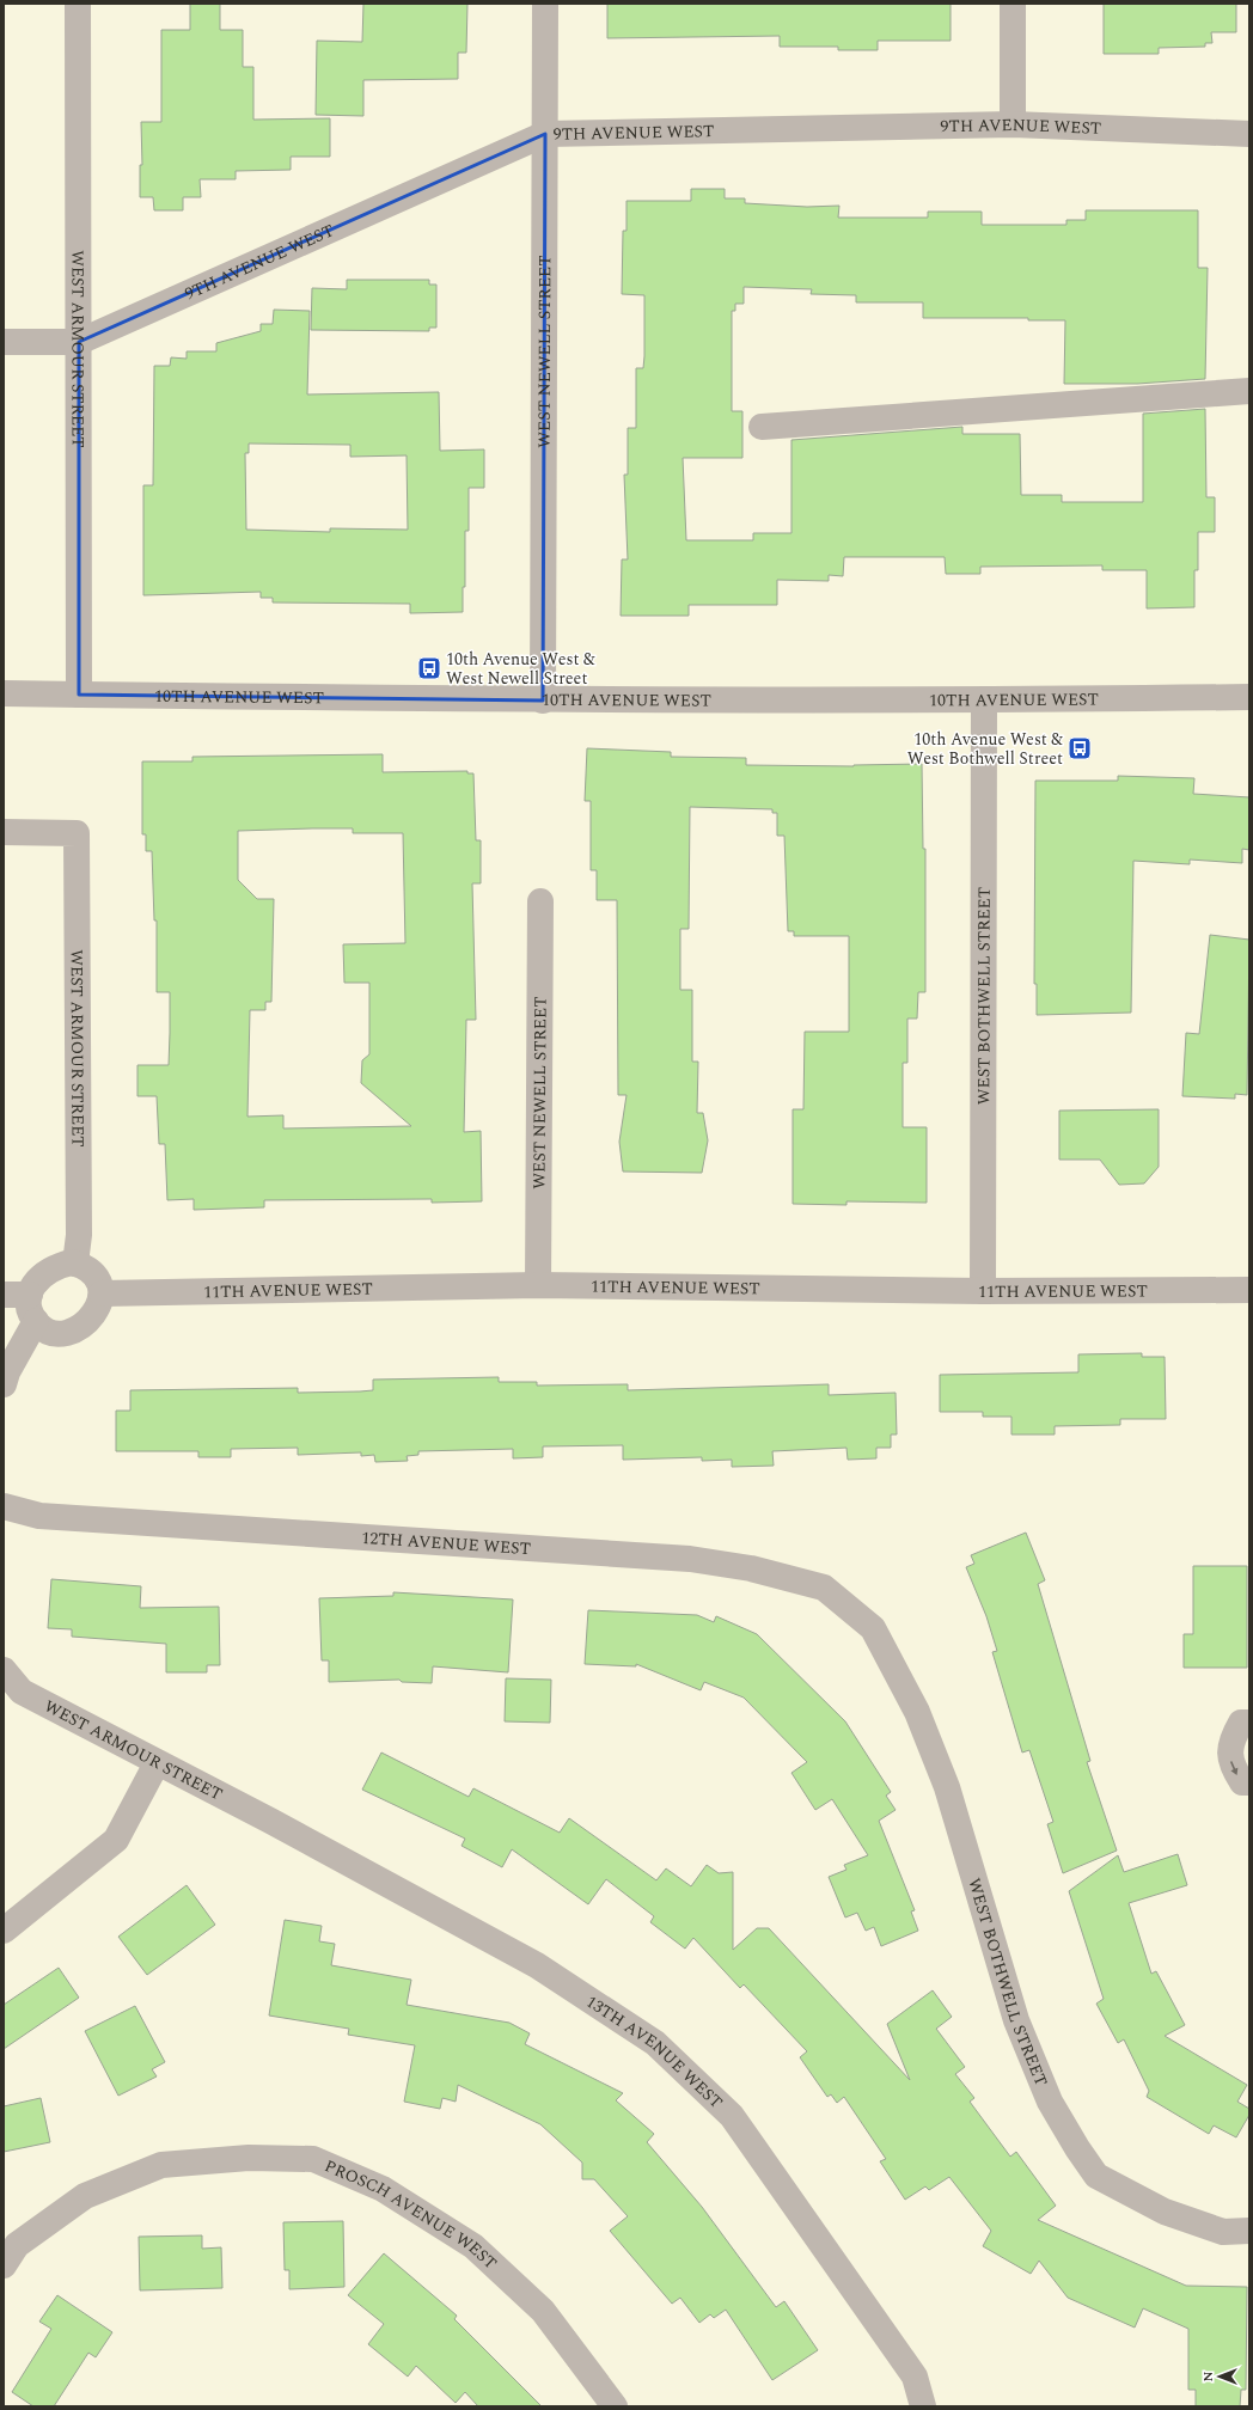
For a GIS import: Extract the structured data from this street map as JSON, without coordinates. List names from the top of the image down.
{
  "streets": {
    "street": [
      "9TH AVENUE WEST",
      "WEST ARMOUR STREET",
      "WEST NEWELL STREET",
      "10TH AVENUE WEST",
      "WEST BOTHWELL STREET",
      "11TH AVENUE WEST",
      "12TH AVENUE WEST",
      "13TH AVENUE WEST",
      "PROSCH AVENUE WEST"
    ]
  },
  "crossings": [
    ["9TH AVENUE WEST", "WEST ARMOUR STREET"],
    ["9TH AVENUE WEST", "WEST NEWELL STREET"],
    ["WEST ARMOUR STREET", "10TH AVENUE WEST"],
    ["WEST ARMOUR STREET", "11TH AVENUE WEST"],
    ["WEST ARMOUR STREET", "13TH AVENUE WEST"],
    ["WEST NEWELL STREET", "10TH AVENUE WEST"],
    ["WEST NEWELL STREET", "11TH AVENUE WEST"],
    ["10TH AVENUE WEST", "WEST BOTHWELL STREET"],
    ["WEST BOTHWELL STREET", "11TH AVENUE WEST"],
    ["WEST BOTHWELL STREET", "12TH AVENUE WEST"]
  ],
  "places": {
    "bus stop": ["10th Avenue West & West Newell Street", "10th Avenue West & West Bothwell Street"]
  },
  "north": "left"
}
